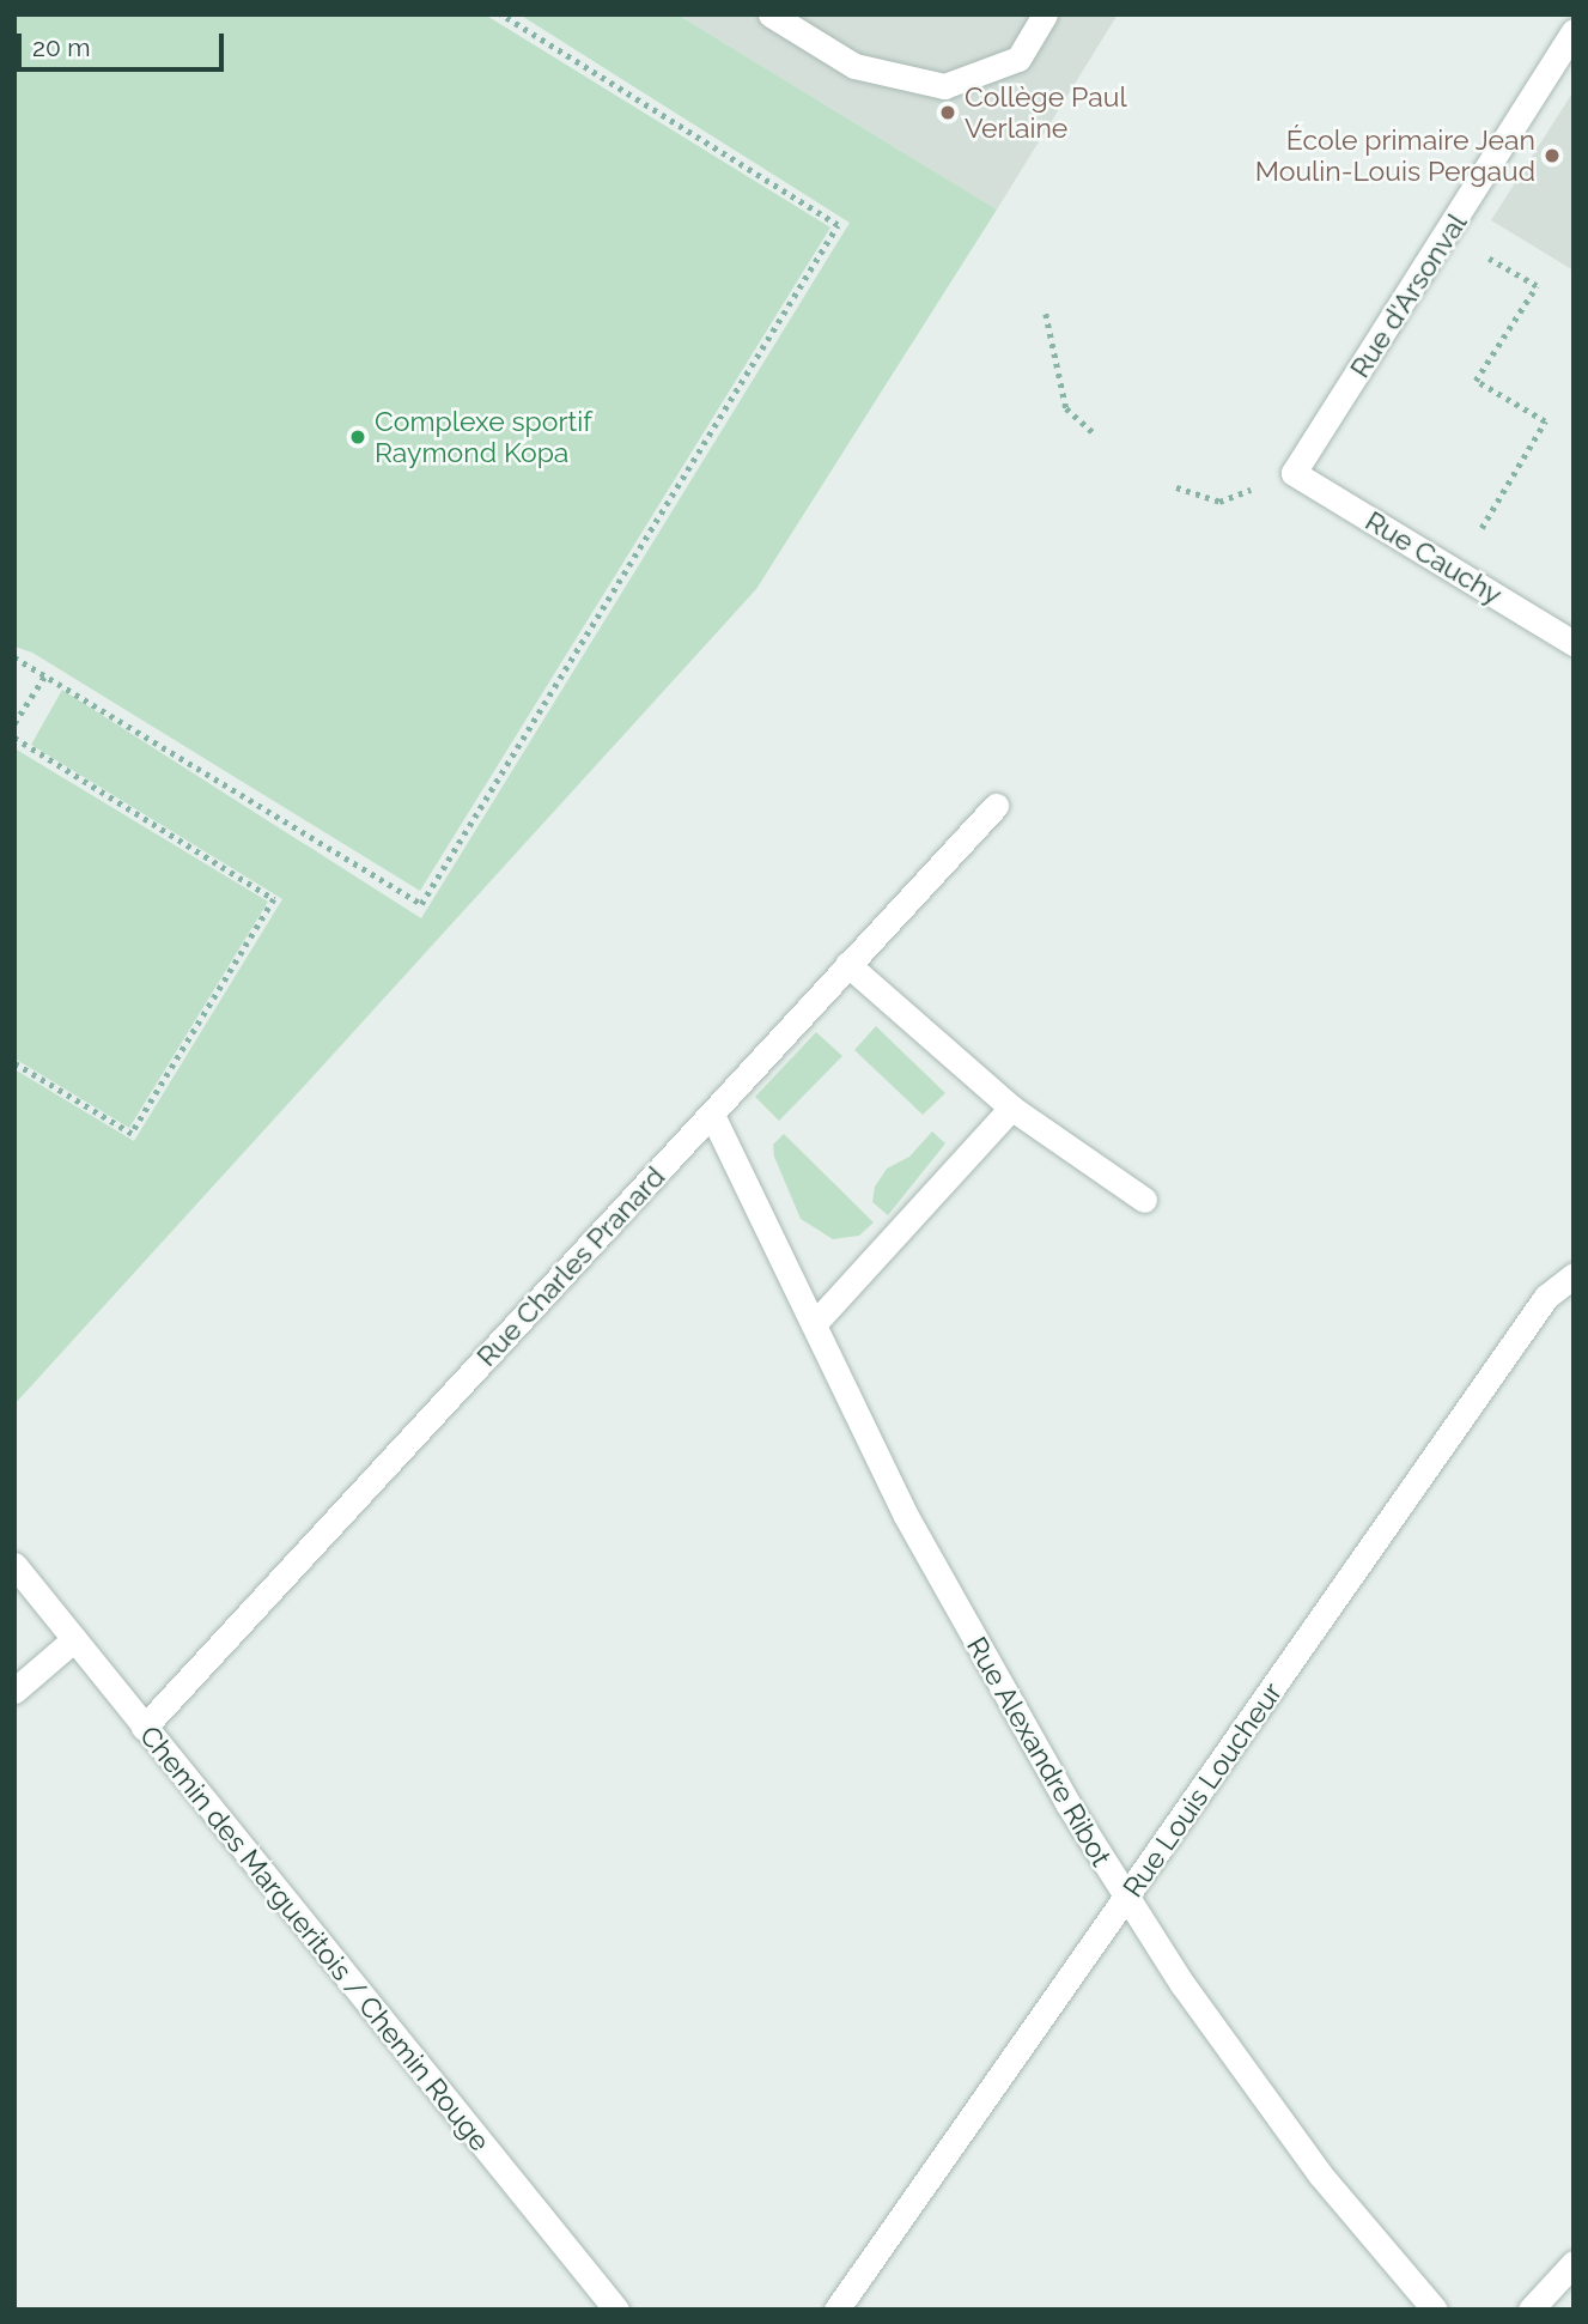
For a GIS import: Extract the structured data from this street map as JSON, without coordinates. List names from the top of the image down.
{
  "streets": {
    "street": [
      "Rue d'Arsonval",
      "Rue Cauchy",
      "Rue Charles Pranard",
      "Rue Alexandre Ribot",
      "Rue Louis Loucheur",
      "Chemin des Margueritois / Chemin Rouge"
    ]
  },
  "crossings": [
    ["Rue d'Arsonval", "Rue Cauchy"],
    ["Rue Charles Pranard", "Rue Alexandre Ribot"],
    ["Rue Charles Pranard", "Chemin des Margueritois / Chemin Rouge"],
    ["Rue Alexandre Ribot", "Rue Louis Loucheur"]
  ],
  "places": ["Collège Paul Verlaine", "École primaire Jean Moulin-Louis Pergaud", "Complexe sportif Raymond Kopa"],
  "scale_bar": "20 m"
}
